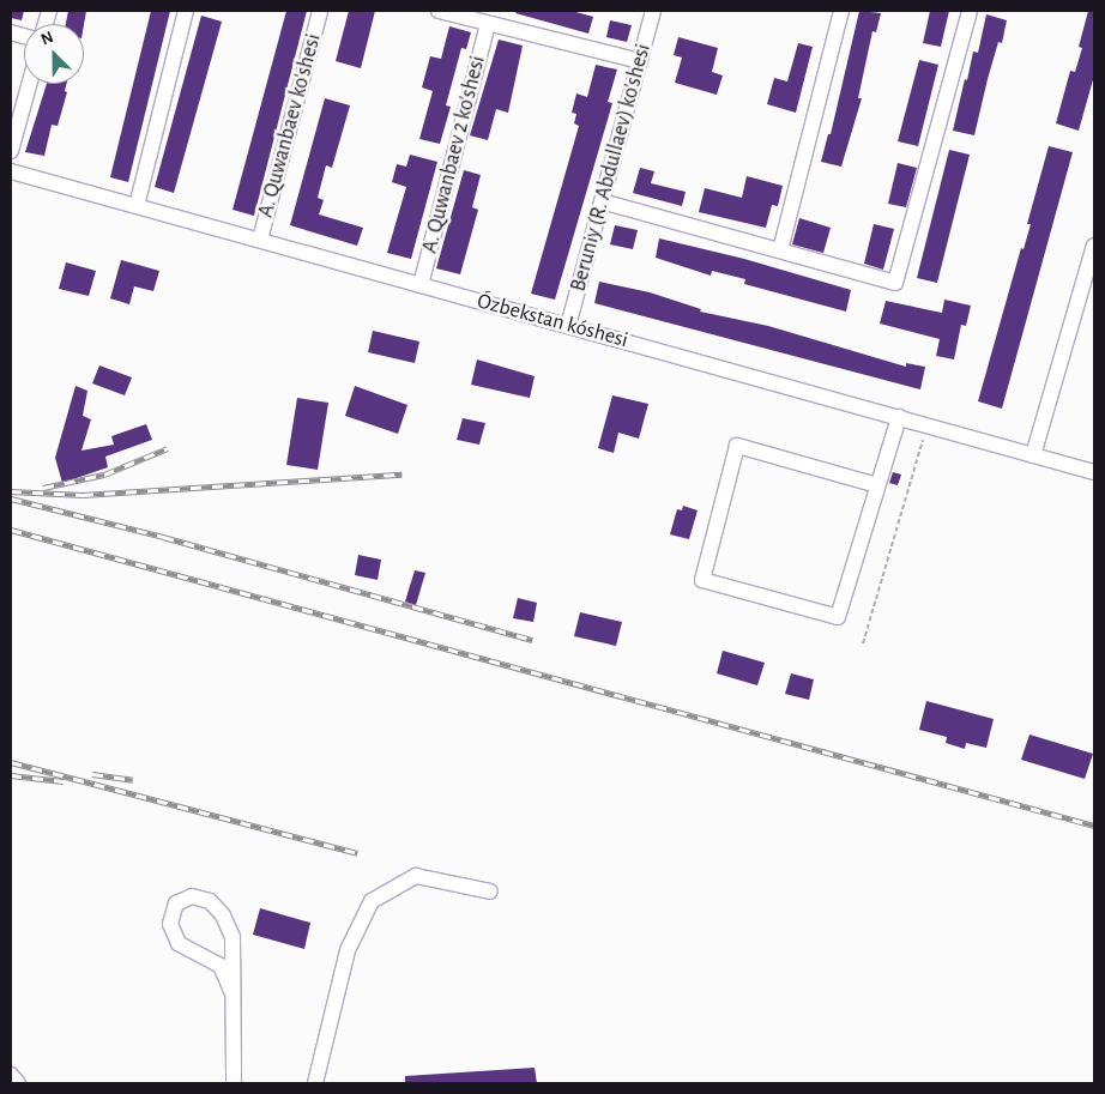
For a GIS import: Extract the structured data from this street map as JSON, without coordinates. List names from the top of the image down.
{
  "streets": {
    "street": [
      "A. Quwanbaev ko'shesi",
      "A. Quwanbaev 2 ko'shesi",
      "Beruniy (R. Abdullaev) ko'shesi",
      "Ózbekstan kóshesi"
    ]
  },
  "crossings": [
    ["A. Quwanbaev ko'shesi", "Ózbekstan kóshesi"],
    ["A. Quwanbaev 2 ko'shesi", "Ózbekstan kóshesi"],
    ["Beruniy (R. Abdullaev) ko'shesi", "Ózbekstan kóshesi"]
  ],
  "north": "top left"
}
